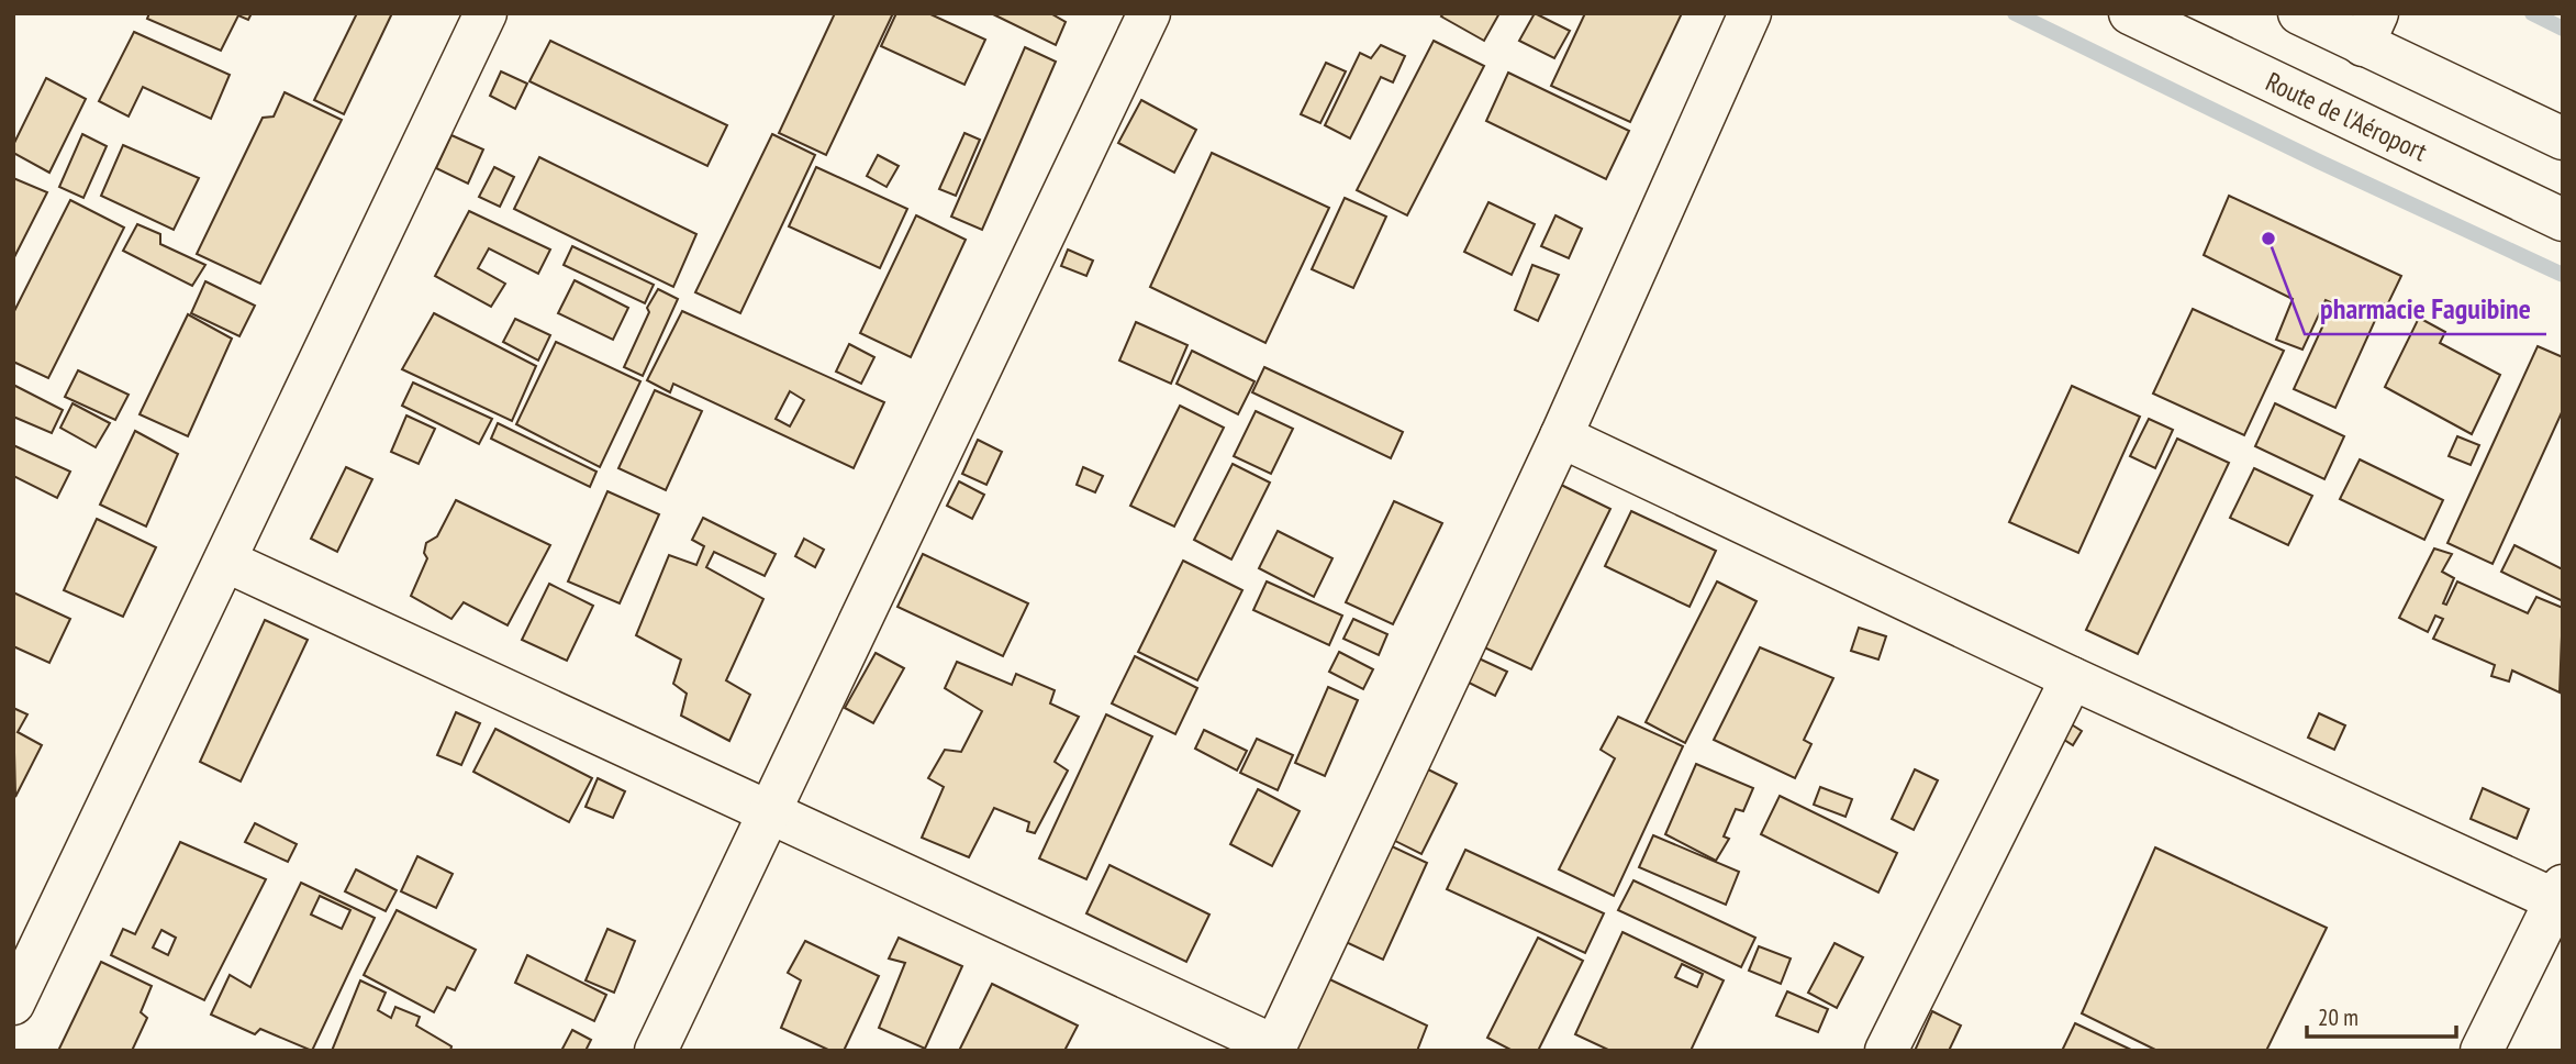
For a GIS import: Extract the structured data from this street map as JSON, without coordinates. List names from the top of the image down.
{
  "streets": {
    "main road": ["Route de l'Aéroport"]
  },
  "places": ["pharmacie Faguibine"],
  "scale_bar": "20 m"
}
